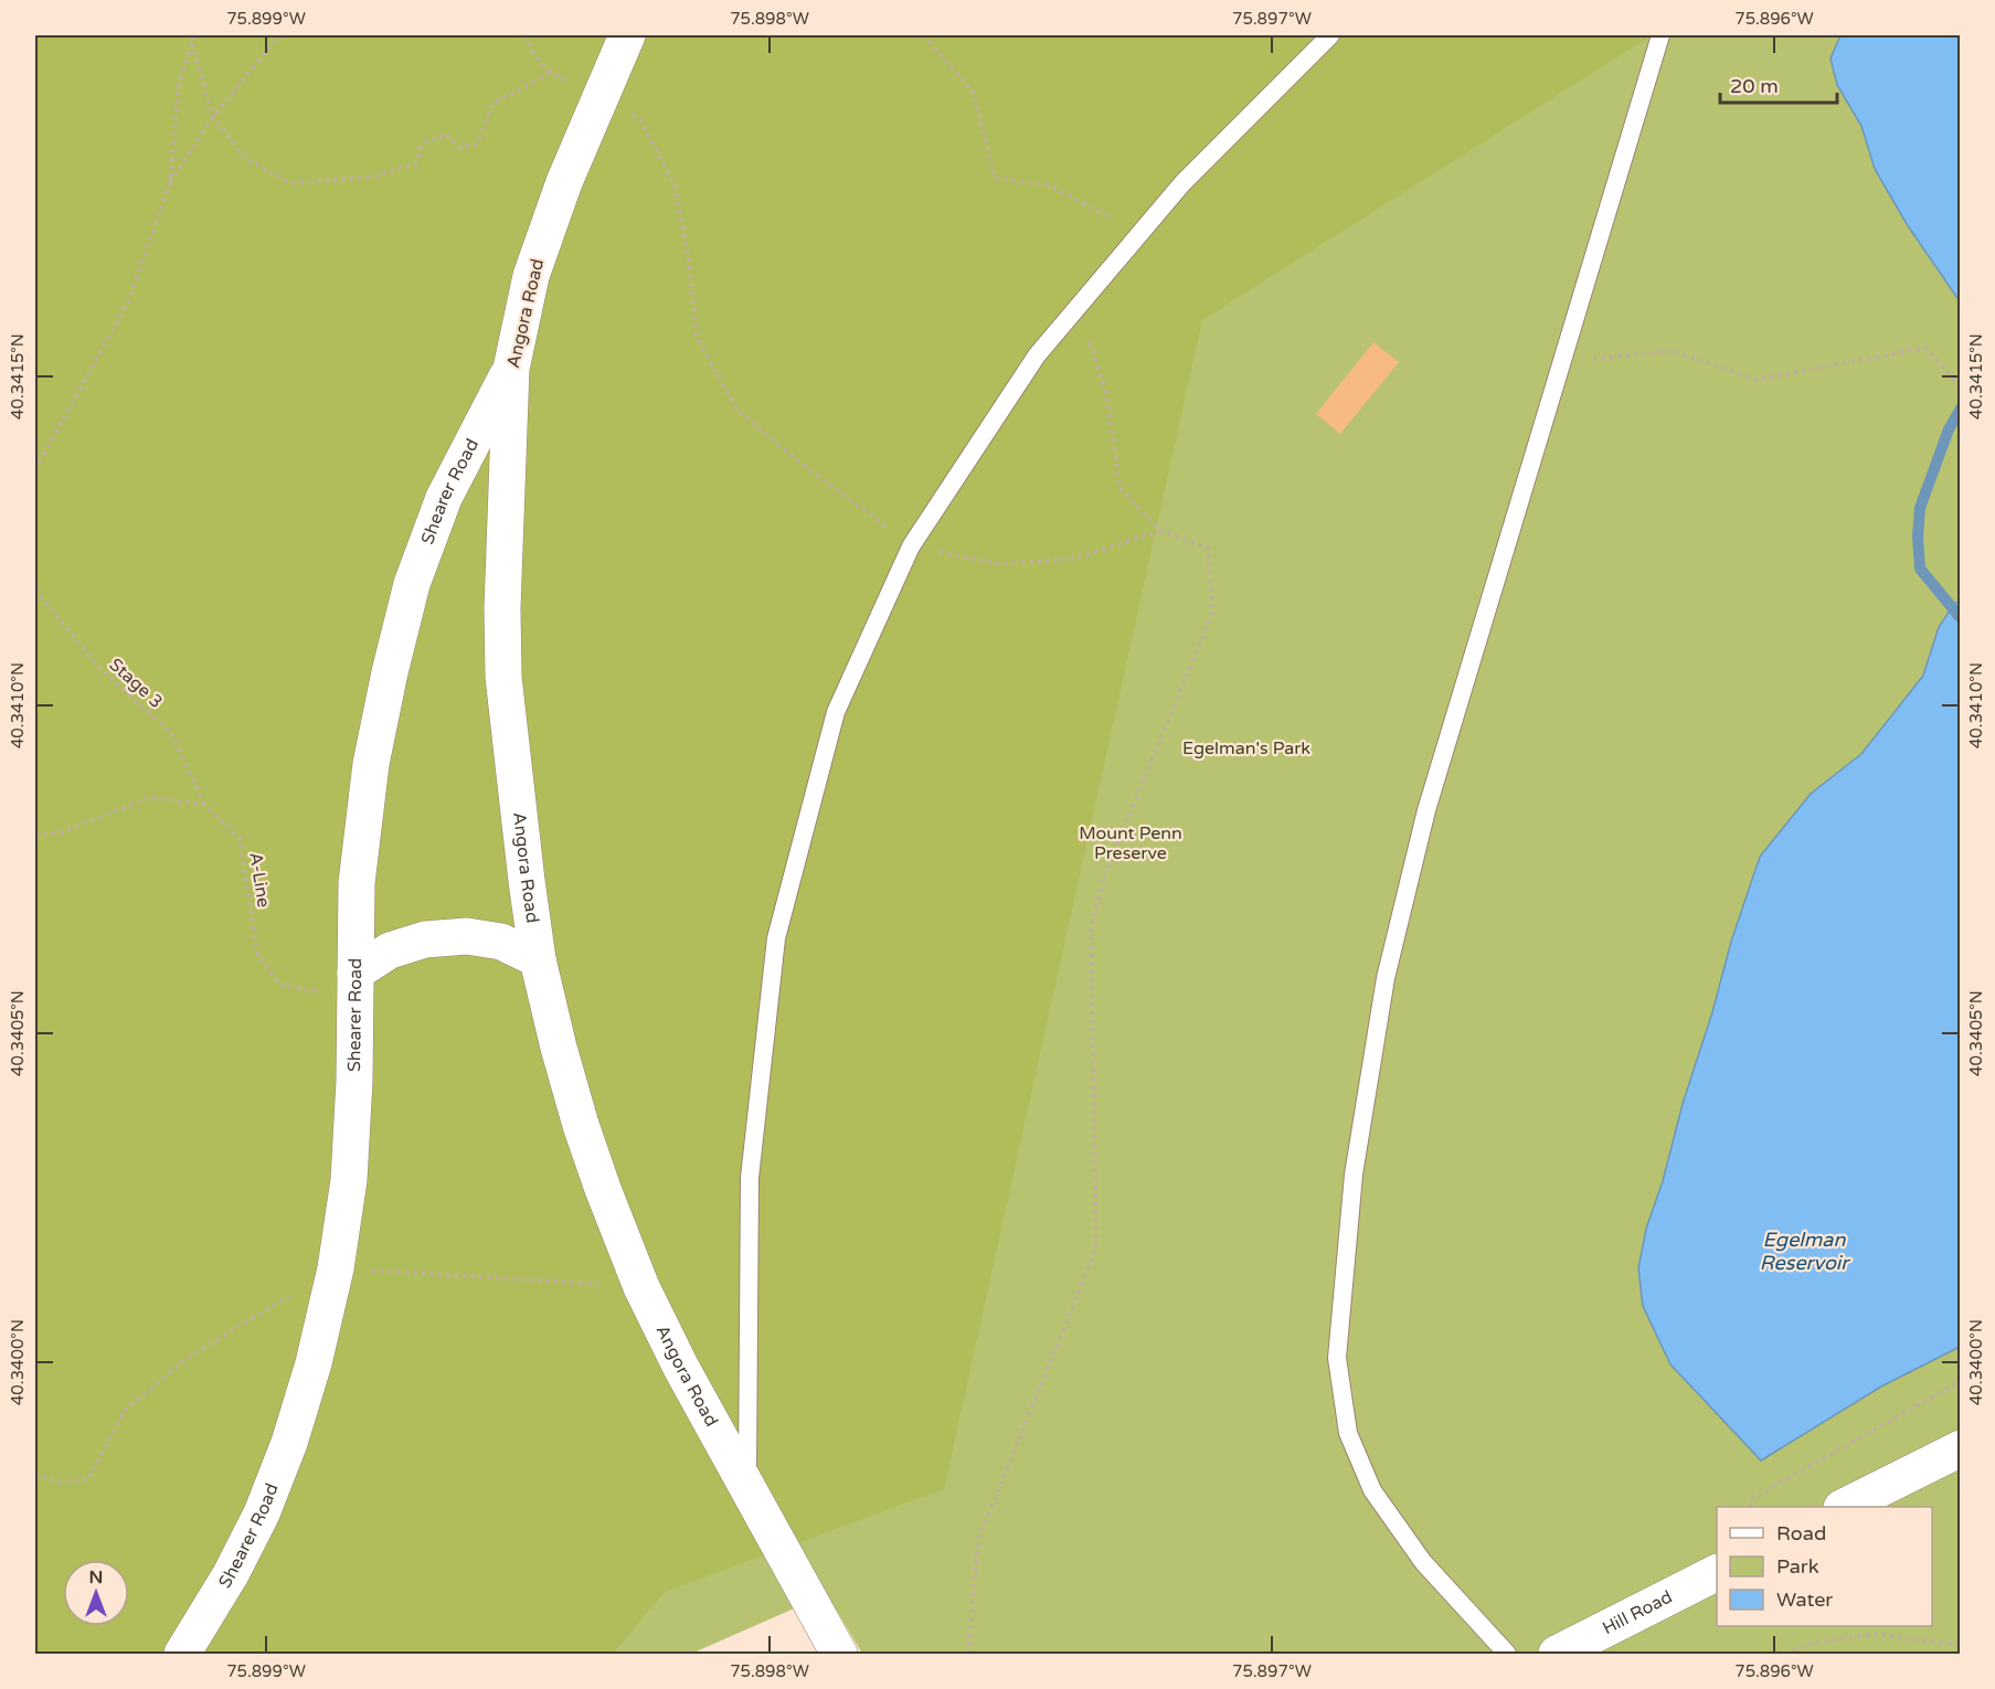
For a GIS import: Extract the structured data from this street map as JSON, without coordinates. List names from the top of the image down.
{
  "streets": {
    "street": ["Angora Road", "Shearer Road", "Hill Road"],
    "path": ["Stage 3", "A-Line"]
  },
  "crossings": [
    ["Angora Road", "Shearer Road"],
    ["Shearer Road", "A-Line"],
    ["Stage 3", "A-Line"]
  ],
  "water": ["Egelman Reservoir"],
  "parks": ["Egelman's Park", "Mount Penn Preserve"],
  "legend": ["Road", "Park", "Water"],
  "scale_bar": "20 m",
  "north": "top",
  "coordinates": [
    "75.899°W",
    "75.898°W",
    "75.897°W",
    "75.896°W",
    "40.3415°N",
    "40.3410°N",
    "40.3405°N",
    "40.3400°N"
  ]
}
